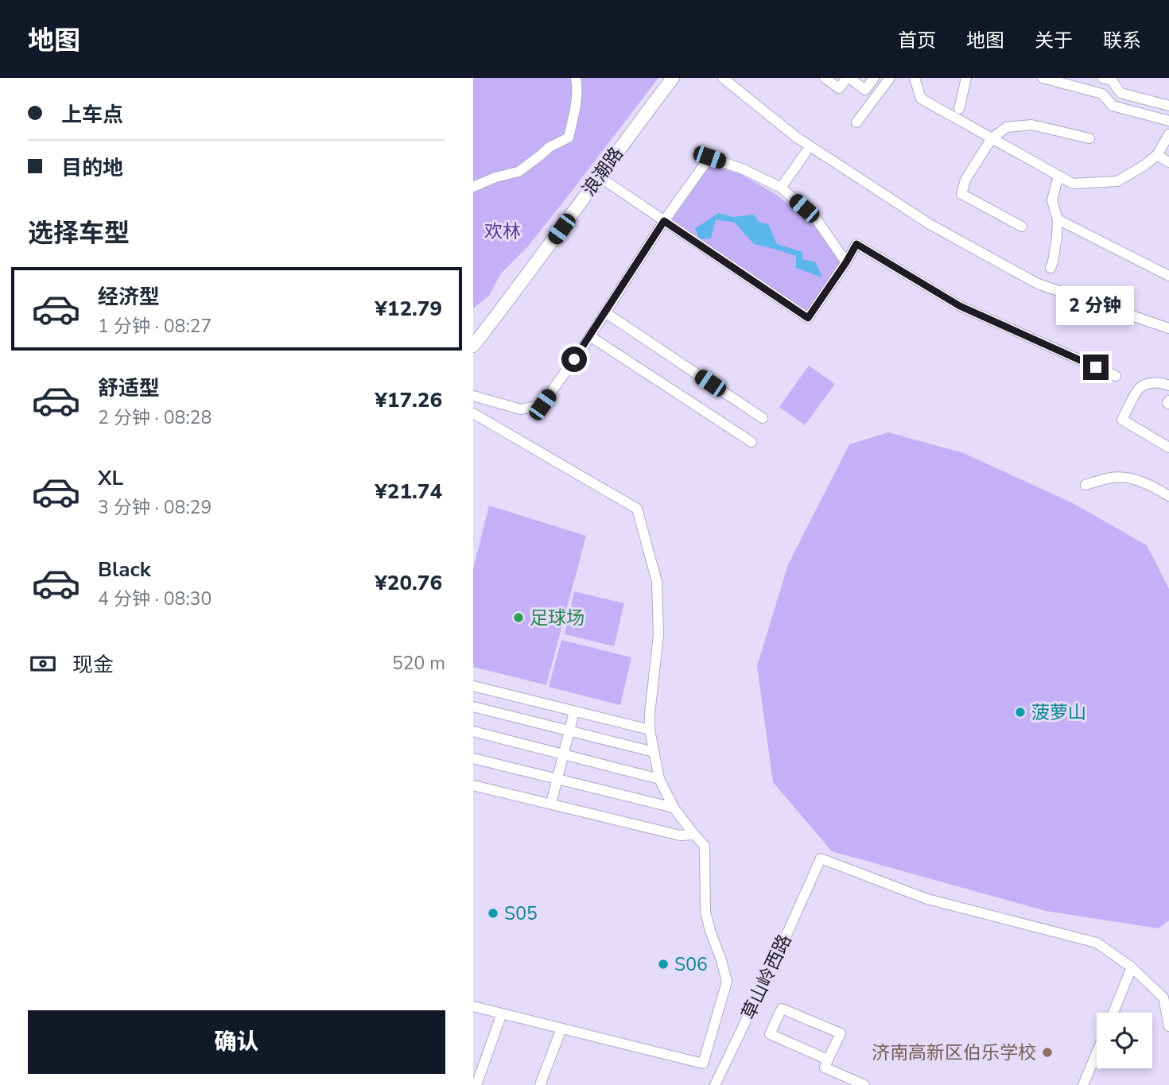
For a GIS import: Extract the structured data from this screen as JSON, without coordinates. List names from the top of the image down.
{
  "streets": {
    "main road": ["浪潮路"],
    "street": ["草山岭西路"]
  },
  "parks": ["欢林"],
  "places": [
    "足球场",
    "菠萝山",
    "S05",
    "S06",
    "济南高新区伯乐学校"
  ],
  "page": {
    "header": "地图",
    "nav": [
      "首页",
      "地图",
      "关于",
      "联系"
    ],
    "banner": ["上车点", "目的地"],
    "heading": "选择车型",
    "list": [
      {
        "name": "经济型",
        "note": "1 分钟 · 08:27",
        "value": "¥12.79"
      },
      {
        "name": "舒适型",
        "note": "2 分钟 · 08:28",
        "value": "¥17.26"
      },
      {
        "name": "XL",
        "note": "3 分钟 · 08:29",
        "value": "¥21.74"
      },
      {
        "name": "Black",
        "note": "4 分钟 · 08:30",
        "value": "¥20.76"
      }
    ],
    "bubble": "2 分钟",
    "pay": ["现金", "520 m"],
    "buttons": "确认"
  }
}
